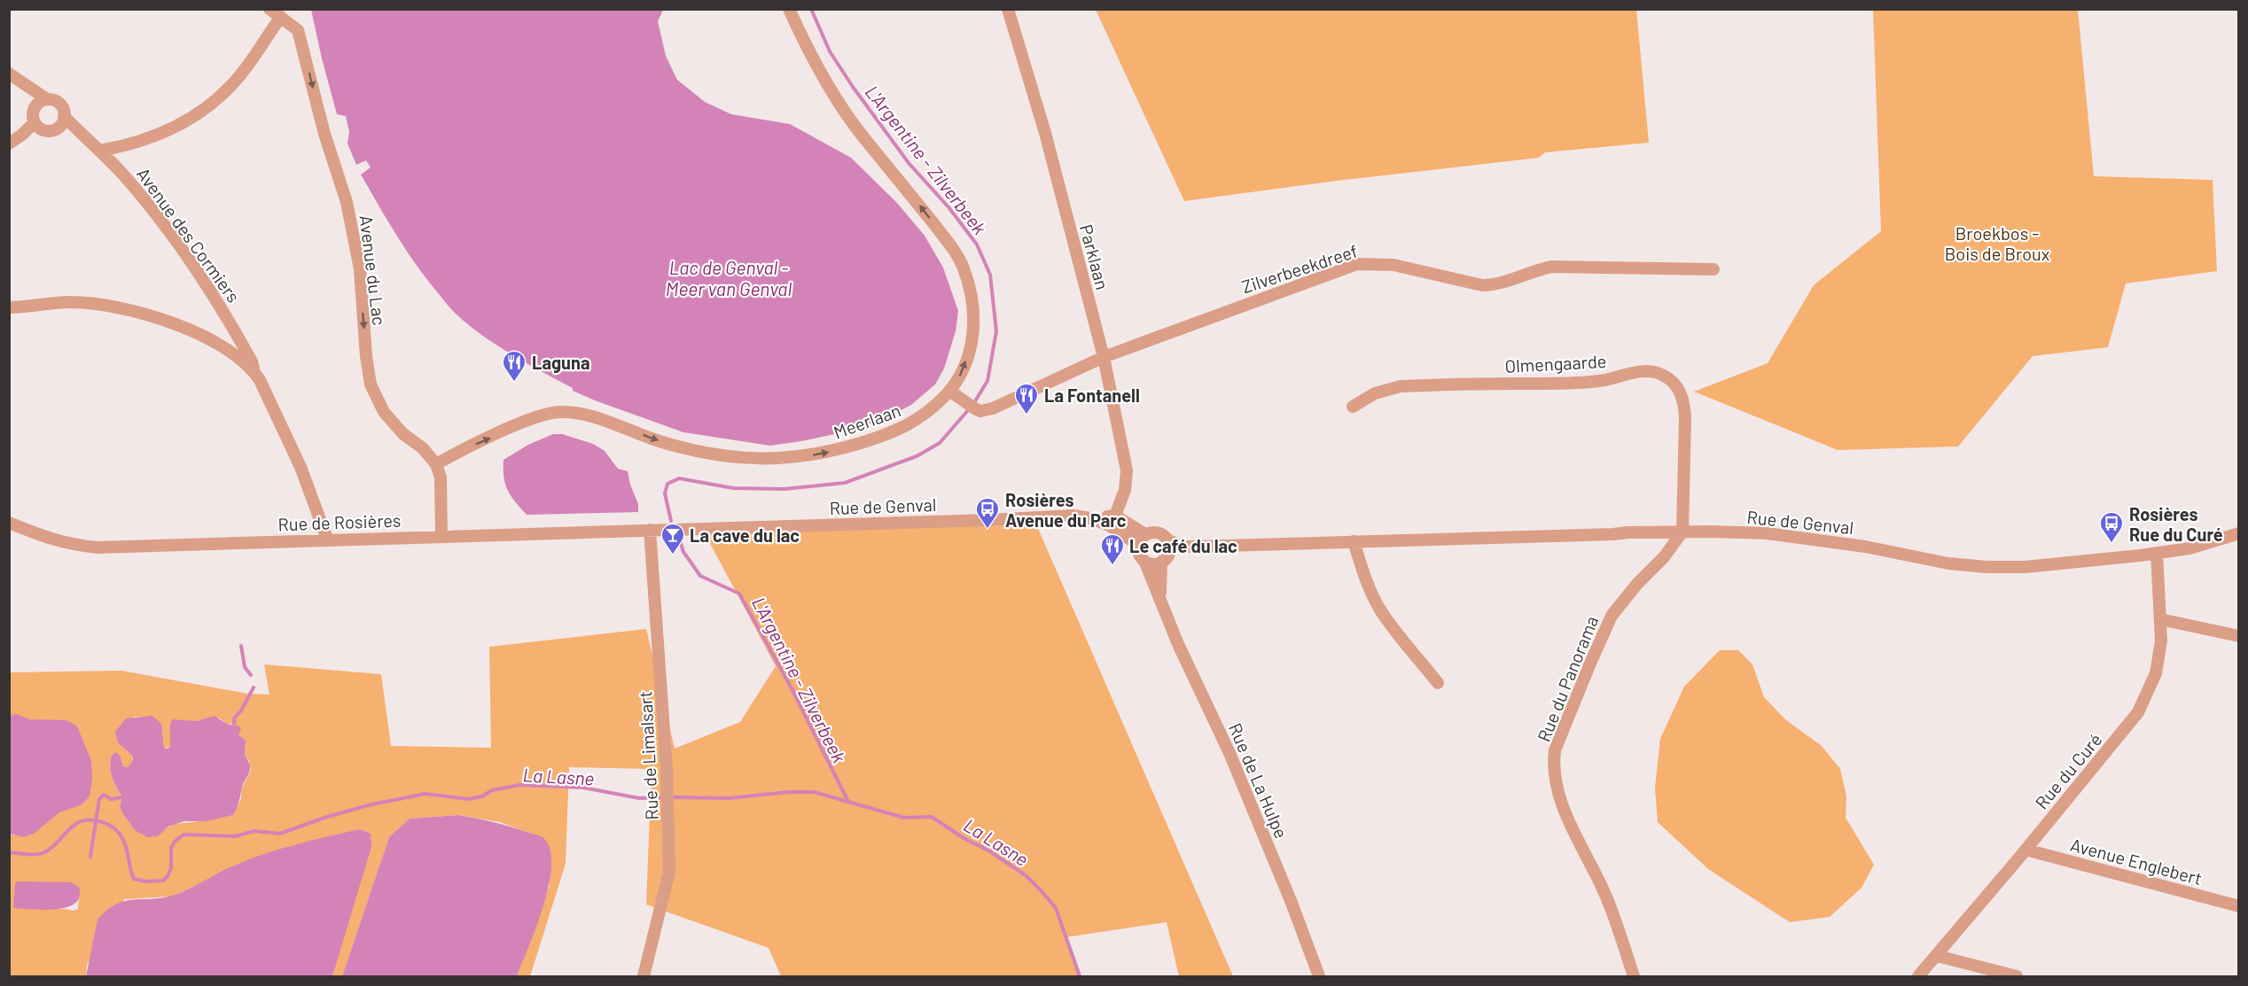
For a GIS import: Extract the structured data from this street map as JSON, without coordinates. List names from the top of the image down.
{
  "streets": {
    "street": [
      "Avenue des Cormiers",
      "Parklaan",
      "Zilverbeekdreef",
      "Avenue du Lac",
      "Olmengaarde",
      "Meerlaan",
      "Rue de Genval",
      "Rue de Rosières",
      "Rue du Panorama",
      "Rue de Limalsart",
      "Rue du Curé",
      "Rue de La Hulpe",
      "Avenue Englebert"
    ]
  },
  "crossings": [
    ["Avenue des Cormiers", "Rue de Rosières"],
    ["Parklaan", "Zilverbeekdreef"],
    ["Parklaan", "Rue de Genval"],
    ["Zilverbeekdreef", "Meerlaan"],
    ["Avenue du Lac", "Meerlaan"],
    ["Olmengaarde", "Rue de Genval"],
    ["Olmengaarde", "Rue du Panorama"],
    ["Rue de Genval", "Rue de Rosières"],
    ["Rue de Genval", "Rue du Panorama"],
    ["Rue de Genval", "Rue du Curé"],
    ["Rue de Genval", "Rue de La Hulpe"],
    ["Rue de Rosières", "Rue de Limalsart"],
    ["Rue du Curé", "Avenue Englebert"]
  ],
  "one_way": ["Avenue du Lac"],
  "water": ["L'Argentine - Zilverbeek", "Lac de Genval - Meer van Genval", "La Lasne"],
  "parks": ["Broekbos - Bois de Broux"],
  "places": {
    "restaurant": ["Laguna", "La Fontanell", "Le café du lac"],
    "bus stop": ["Rosières Avenue du Parc", "Rosières Rue du Curé"],
    "bar": ["La cave du lac"]
  }
}
